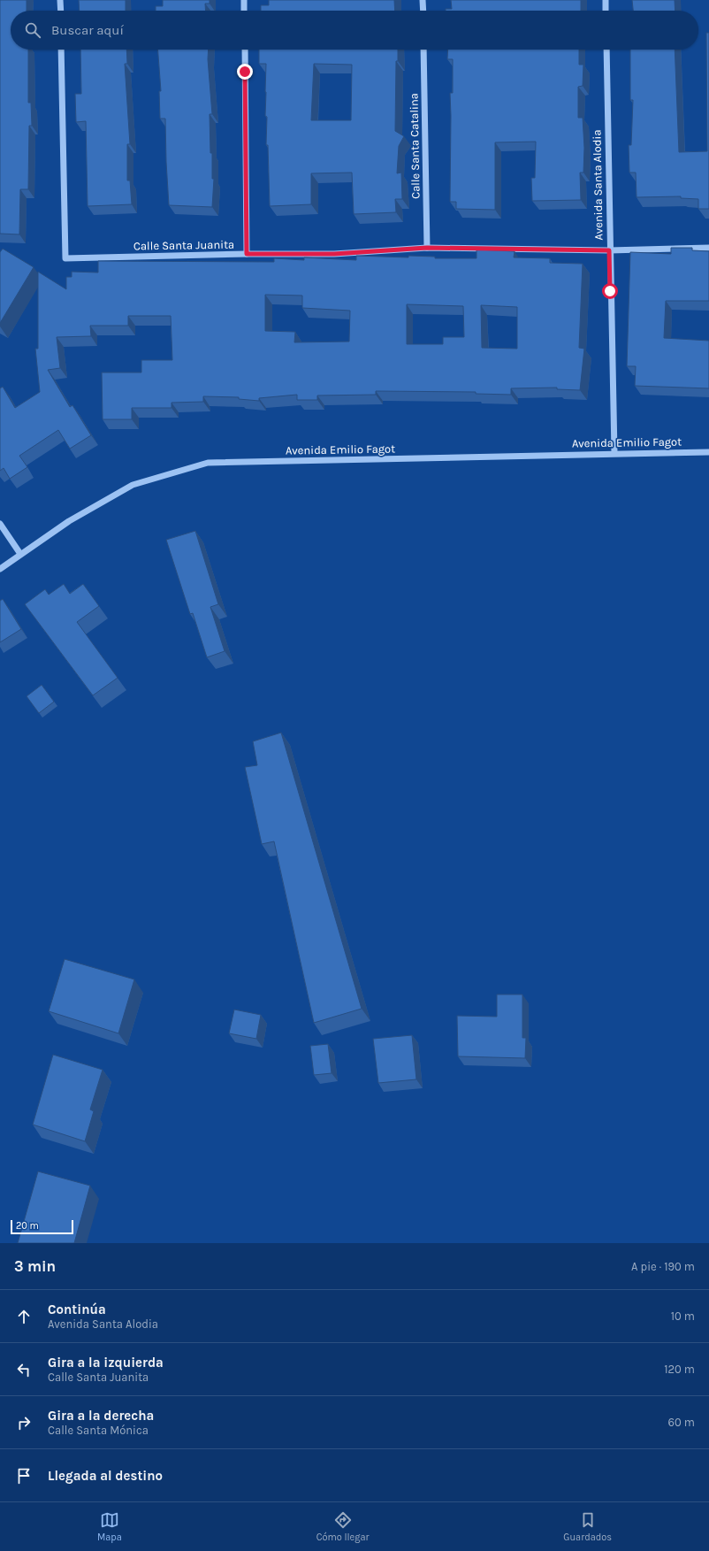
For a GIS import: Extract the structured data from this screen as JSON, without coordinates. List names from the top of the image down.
{
  "streets": {
    "street": [
      "Calle Santa Catalina",
      "Avenida Santa Alodia",
      "Calle Santa Juanita",
      "Avenida Emilio Fagot"
    ]
  },
  "crossings": [
    ["Calle Santa Catalina", "Calle Santa Juanita"],
    ["Avenida Santa Alodia", "Calle Santa Juanita"],
    ["Avenida Santa Alodia", "Avenida Emilio Fagot"]
  ],
  "scale_bar": "20 m",
  "page": {
    "search": "Buscar aquí",
    "scale": "20 m",
    "heading": ["3 min", "A pie · 190 m"],
    "list": [
      ["Continúa", "Avenida Santa Alodia", "10 m"],
      ["Gira a la izquierda", "Calle Santa Juanita", "120 m"],
      ["Gira a la derecha", "Calle Santa Mónica", "60 m"],
      "Llegada al destino"
    ],
    "nav": ["Mapa", "Cómo llegar", "Guardados"]
  }
}
